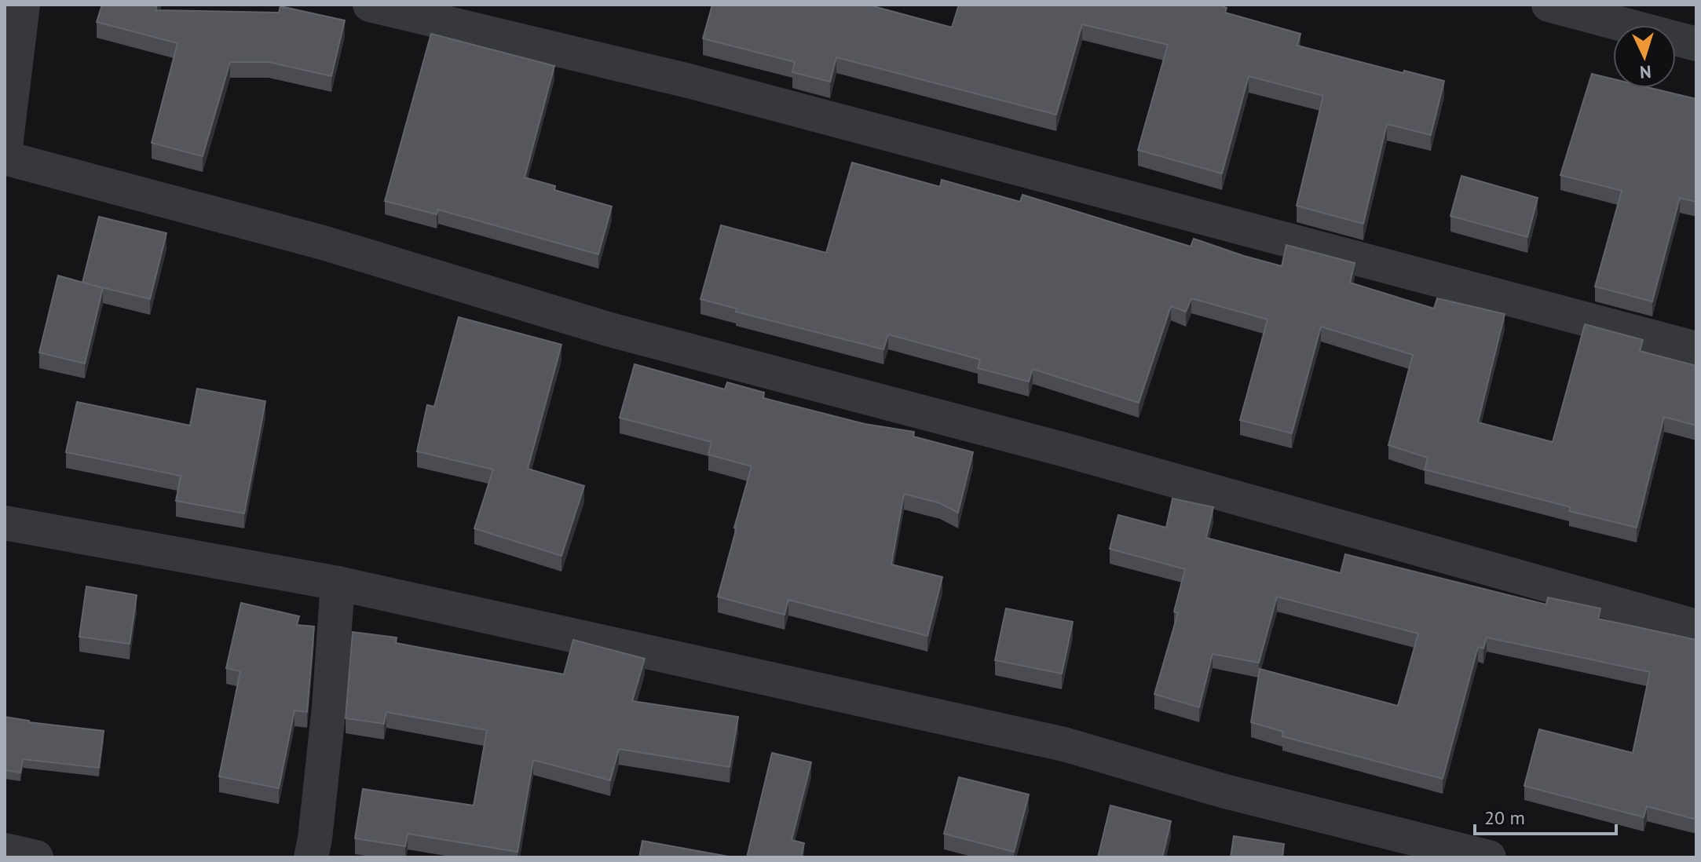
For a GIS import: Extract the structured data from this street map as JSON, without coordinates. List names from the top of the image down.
{
  "scale_bar": "20 m",
  "north": "bottom"
}
